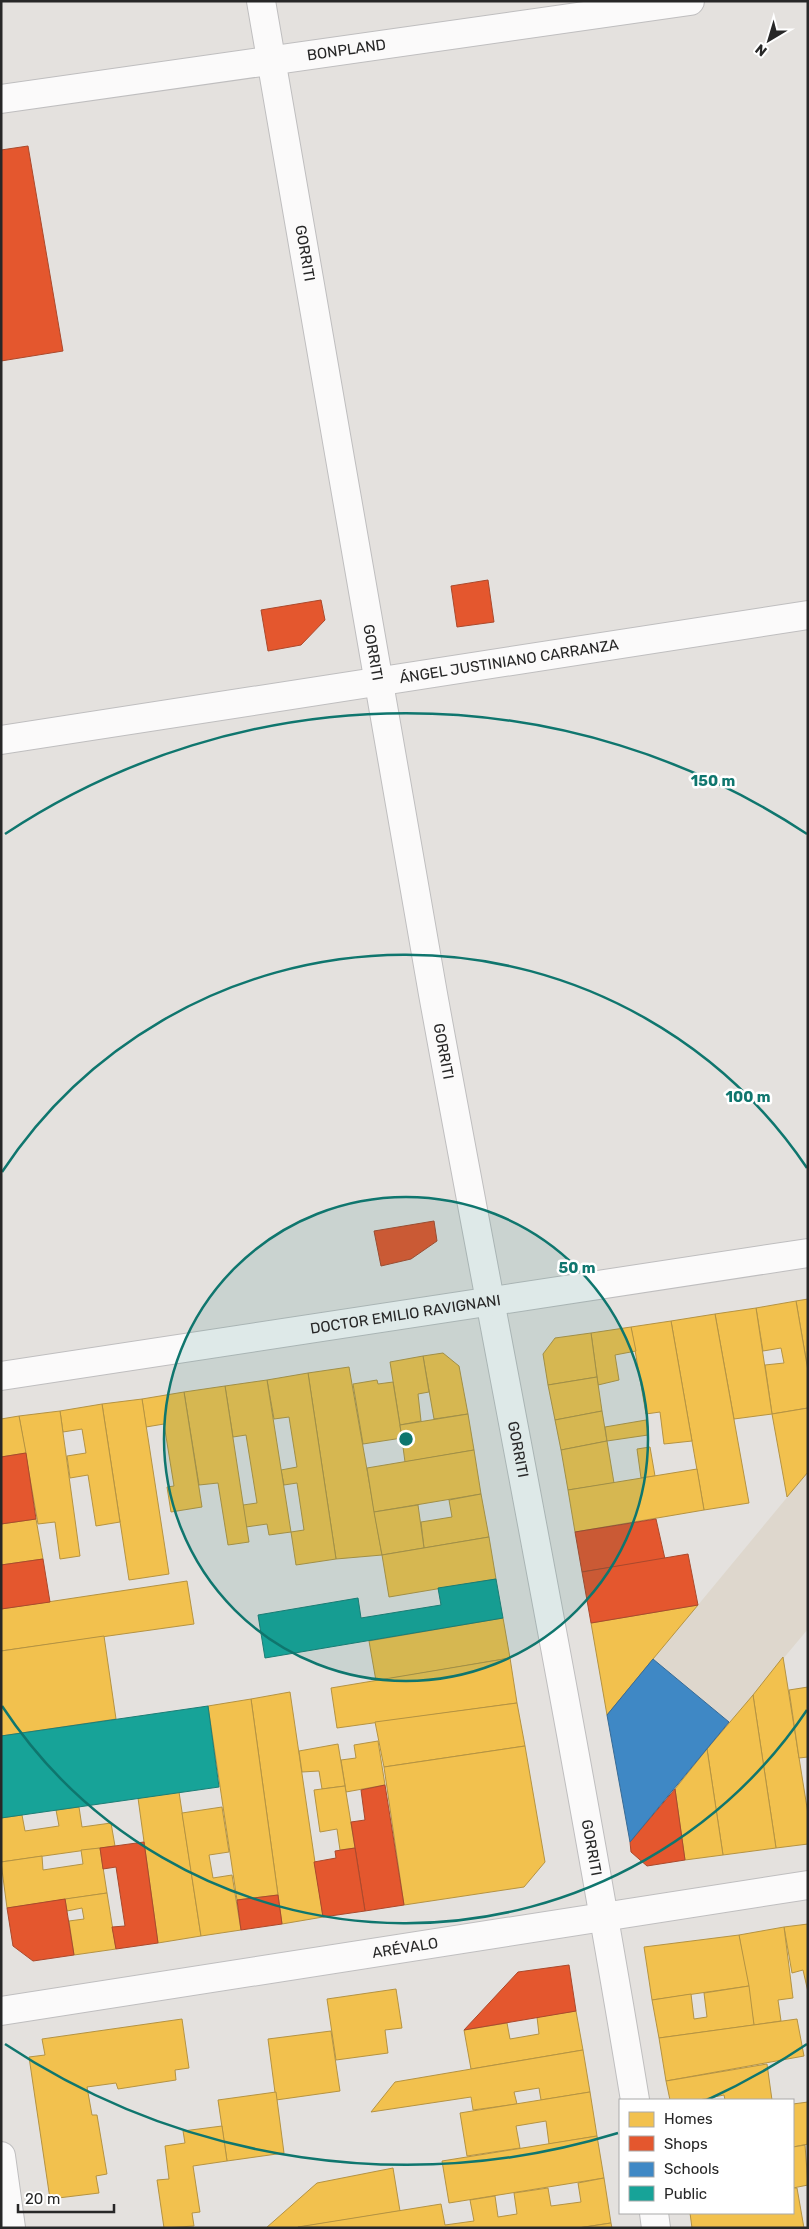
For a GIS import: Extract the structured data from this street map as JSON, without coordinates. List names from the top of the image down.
{
  "streets": {
    "street": [
      "BONPLAND",
      "GORRITI",
      "ÁNGEL JUSTINIANO CARRANZA",
      "DOCTOR EMILIO RAVIGNANI",
      "ARÉVALO"
    ]
  },
  "crossings": [
    ["BONPLAND", "GORRITI"],
    ["GORRITI", "ÁNGEL JUSTINIANO CARRANZA"],
    ["GORRITI", "DOCTOR EMILIO RAVIGNANI"],
    ["GORRITI", "ARÉVALO"]
  ],
  "legend": [
    "Homes",
    "Shops",
    "Schools",
    "Public"
  ],
  "scale_bar": "20 m",
  "north": "bottom left",
  "rings": ["150 m", "100 m", "50 m"]
}
